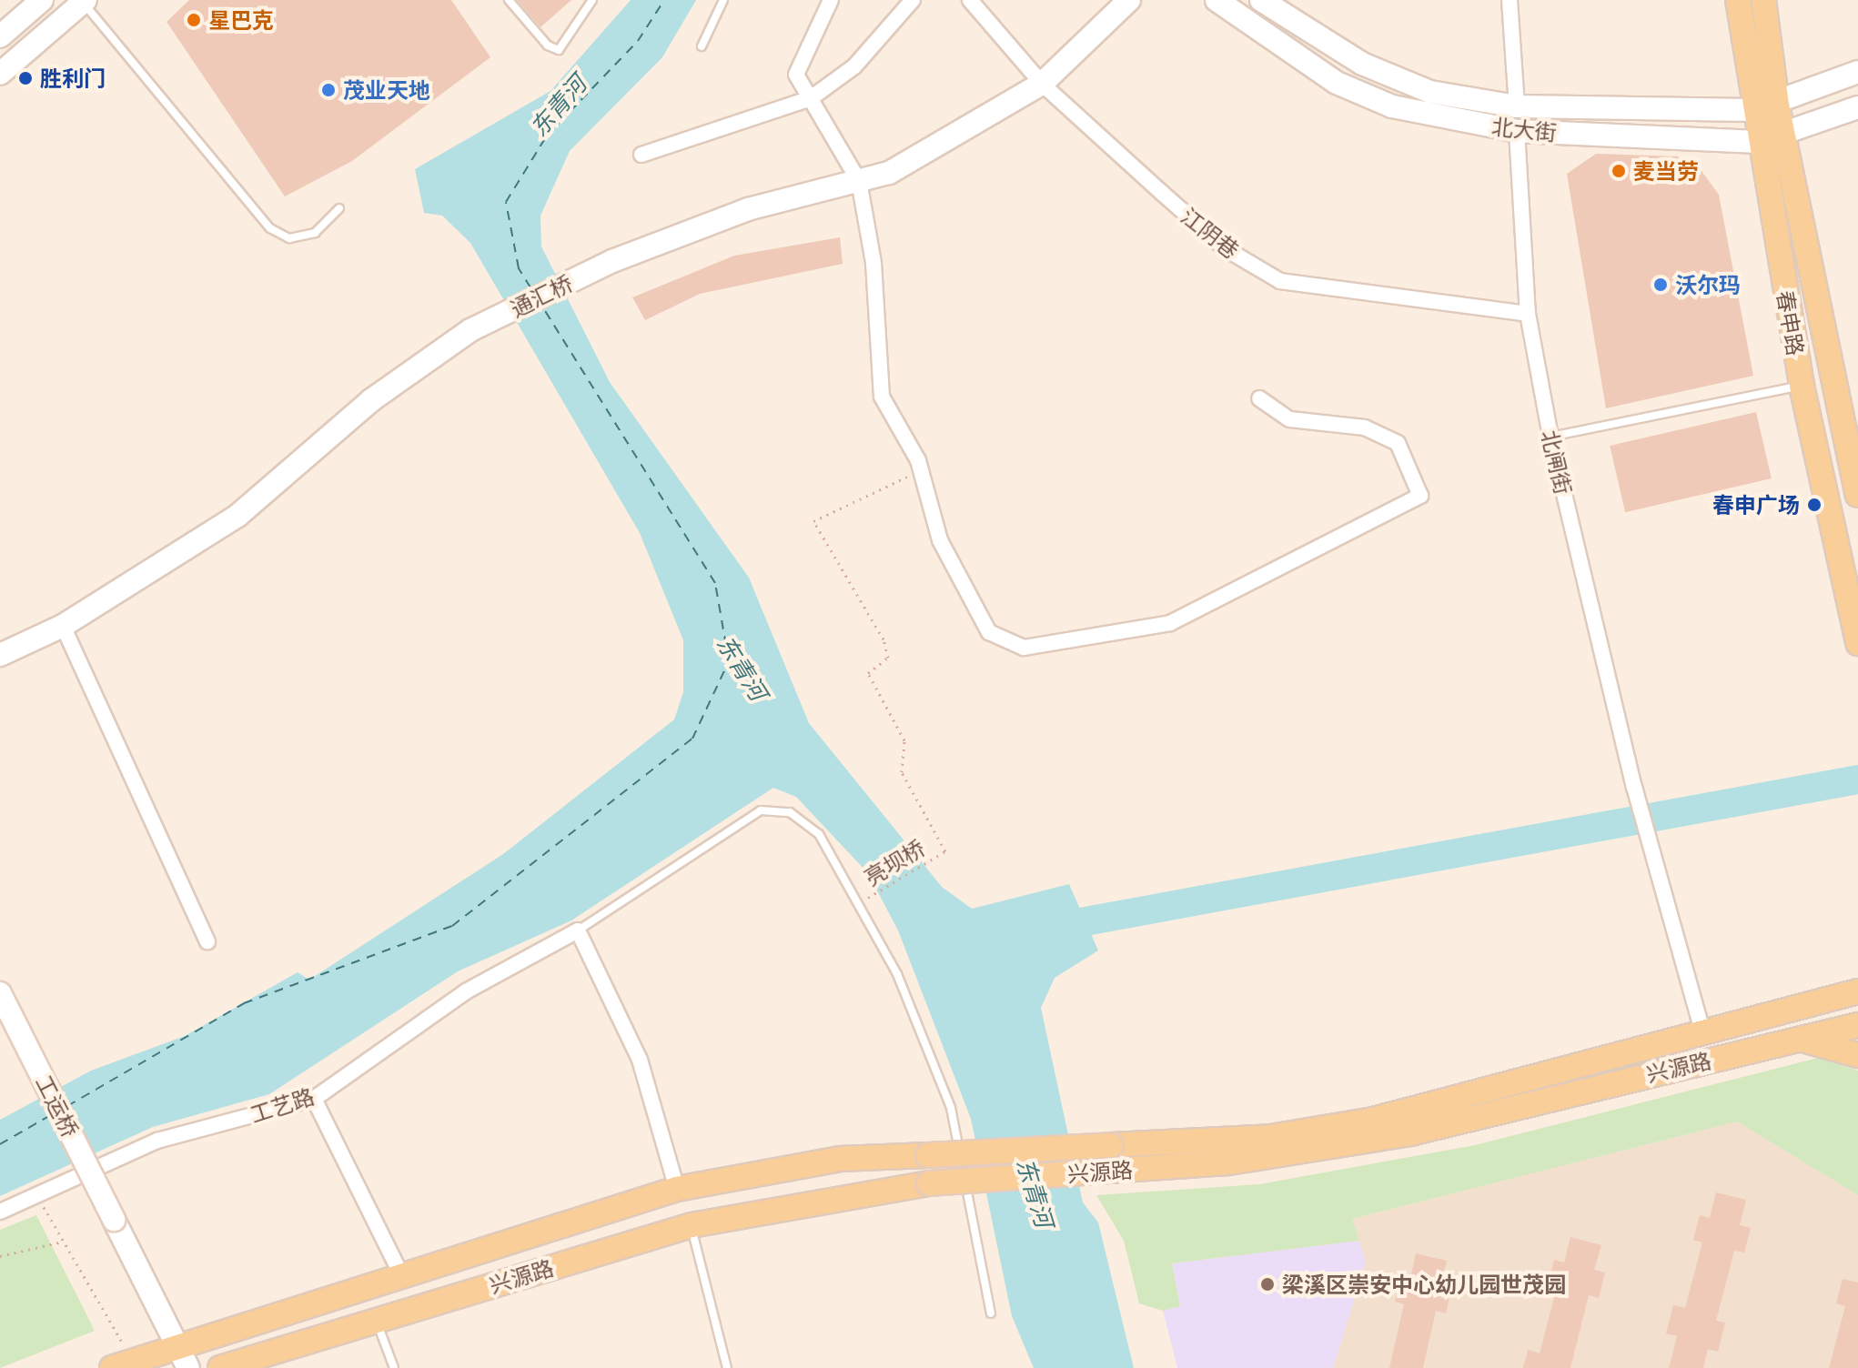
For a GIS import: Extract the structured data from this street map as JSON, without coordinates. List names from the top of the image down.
{
  "streets": {
    "main road": [
      "北大街",
      "通汇桥",
      "春申路",
      "兴源路",
      "工运桥"
    ],
    "street": ["江阴巷", "北闸街", "工艺路"],
    "path": ["亮坝桥"]
  },
  "crossings": [
    ["北大街", "春申路"],
    ["北大街", "北闸街"],
    ["江阴巷", "通汇桥"],
    ["江阴巷", "北闸街"],
    ["北闸街", "兴源路"],
    ["兴源路", "工运桥"]
  ],
  "water": ["东青河"],
  "places": [
    "星巴克",
    "胜利门",
    "茂业天地",
    "麦当劳",
    "沃尔玛",
    "春申广场",
    "梁溪区崇安中心幼儿园世茂园"
  ]
}
